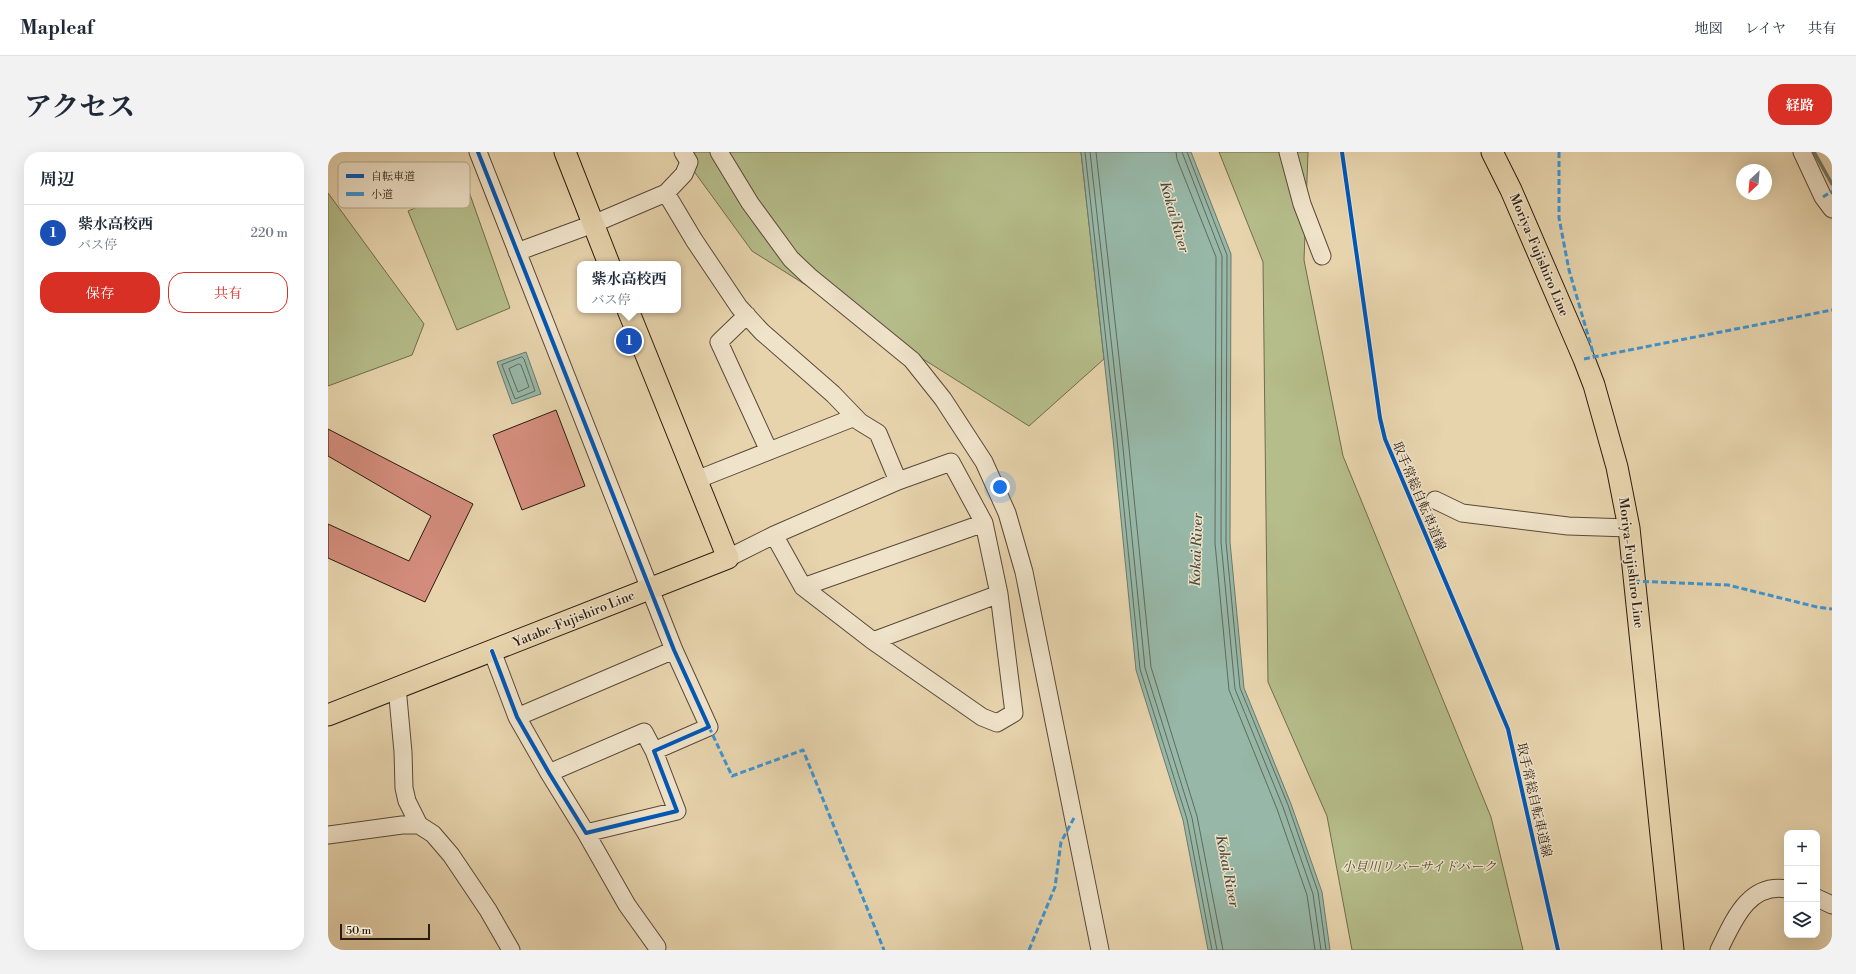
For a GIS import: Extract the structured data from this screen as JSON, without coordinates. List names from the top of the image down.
{
  "streets": {
    "main road": ["Moriya-Fujishiro Line", "Yatabe-Fujishiro Line"],
    "cycle path": ["取手常総自転車道線"]
  },
  "water": ["Kokai River"],
  "parks": ["小貝川リバーサイドパーク"],
  "legend": ["自転車道", "小道"],
  "scale_bar": "50 m",
  "north": "bottom left",
  "page": {
    "header": "Mapleaf",
    "nav": ["地図", "レイヤ", "共有"],
    "title": "アクセス",
    "buttons": [
      "経路",
      ["保存", "共有"]
    ],
    "heading": "周辺",
    "list": [
      {
        "mark": "1",
        "name": "紫水高校西",
        "note": "バス停",
        "value": "220 m"
      }
    ],
    "popup": ["紫水高校西", "バス停"],
    "pins": "1",
    "map_buttons": ["+", "−"],
    "scale": "50 m"
  }
}
